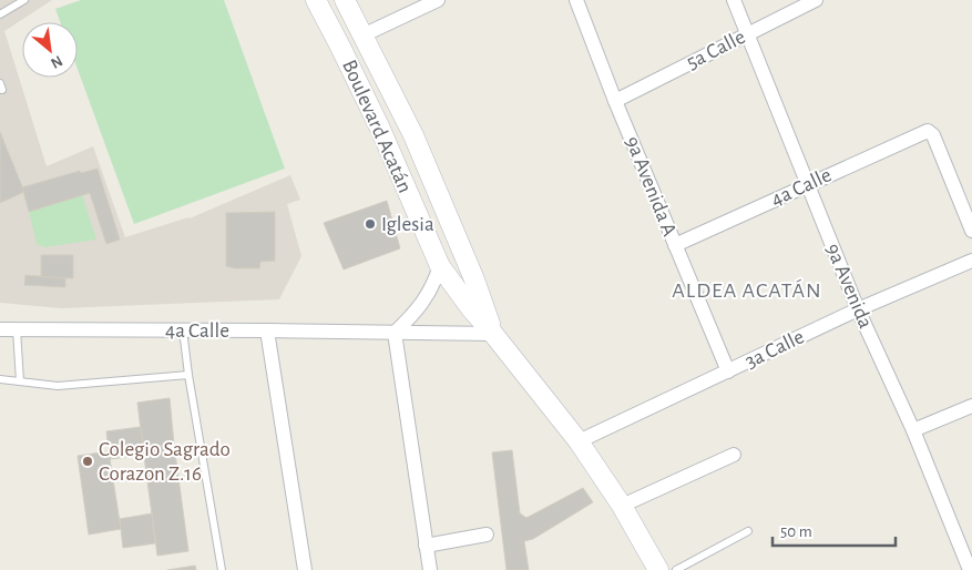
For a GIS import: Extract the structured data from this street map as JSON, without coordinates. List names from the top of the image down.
{
  "streets": {
    "main road": ["Boulevard Acatán"],
    "street": [
      "5a Calle",
      "9a Avenida A",
      "4a Calle",
      "9a Avenida",
      "3a Calle"
    ]
  },
  "crossings": [
    ["5a Calle", "9a Avenida A"],
    ["5a Calle", "9a Avenida"],
    ["Boulevard Acatán", "4a Calle"],
    ["Boulevard Acatán", "3a Calle"],
    ["9a Avenida A", "4a Calle"],
    ["9a Avenida A", "3a Calle"],
    ["4a Calle", "9a Avenida"],
    ["9a Avenida", "3a Calle"]
  ],
  "districts": ["ALDEA ACATÁN"],
  "places": ["Iglesia", "Colegio Sagrado Corazon Z.16"],
  "scale_bar": "50 m",
  "north": "bottom right"
}
